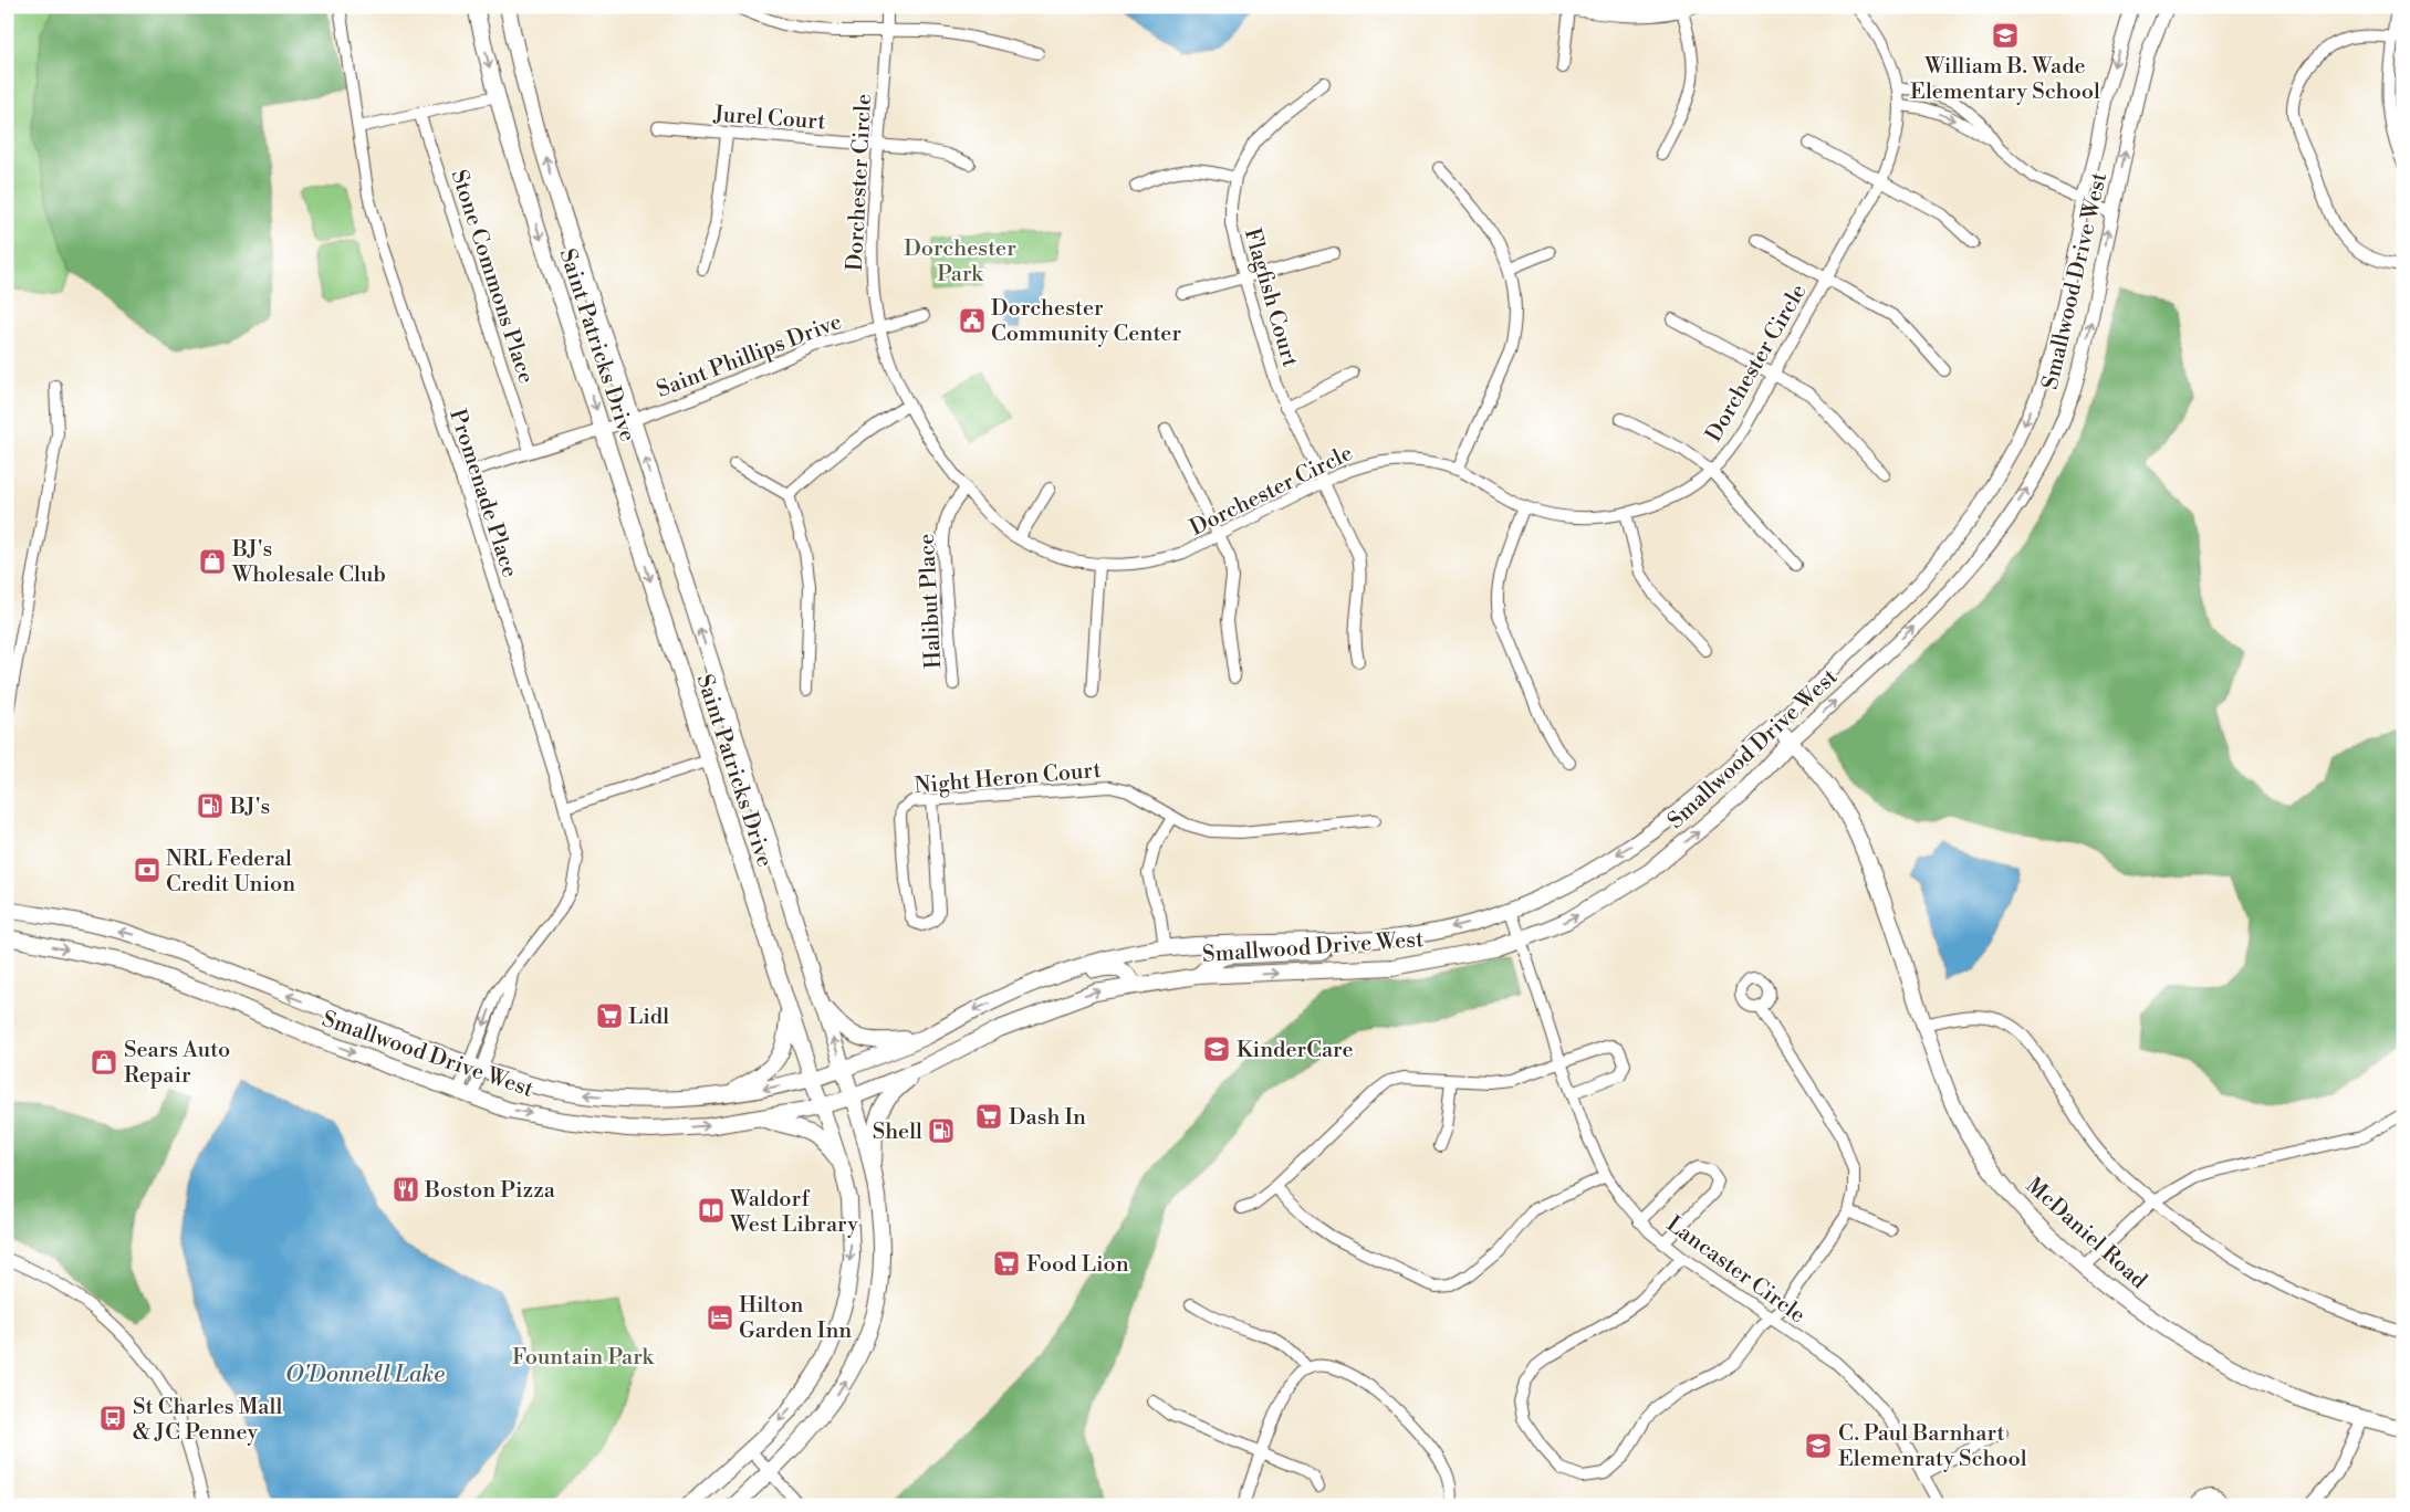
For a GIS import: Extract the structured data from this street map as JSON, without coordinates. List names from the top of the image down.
{
  "streets": {
    "main road": ["Smallwood Drive West", "Saint Patricks Drive", "McDaniel Road"],
    "street": [
      "Jurel Court",
      "Dorchester Circle",
      "Stone Commons Place",
      "Flagfish Court",
      "Saint Phillips Drive",
      "Promenade Place",
      "Halibut Place",
      "Night Heron Court",
      "Lancaster Circle"
    ]
  },
  "crossings": [
    ["Jurel Court", "Dorchester Circle"],
    ["Dorchester Circle", "Flagfish Court"],
    ["Dorchester Circle", "Saint Phillips Drive"],
    ["Dorchester Circle", "Halibut Place"],
    ["Stone Commons Place", "Saint Phillips Drive"],
    ["Smallwood Drive West", "Saint Patricks Drive"],
    ["Smallwood Drive West", "Promenade Place"],
    ["Smallwood Drive West", "McDaniel Road"],
    ["Smallwood Drive West", "Lancaster Circle"],
    ["Saint Patricks Drive", "Saint Phillips Drive"],
    ["Saint Phillips Drive", "Promenade Place"]
  ],
  "water": ["O'Donnell Lake"],
  "parks": ["Dorchester Park", "Fountain Park"],
  "places": {
    "school or university": ["William B. Wade Elementary School", "KinderCare", "C. Paul Barnhart Elemenraty School"],
    "public building": ["Dorchester Community Center"],
    "shop": ["BJ's Wholesale Club", "Sears Auto Repair"],
    "fuel station": ["BJ's", "Shell"],
    "bank": ["NRL Federal Credit Union"],
    "supermarket": ["Lidl", "Dash In", "Food Lion"],
    "restaurant": ["Boston Pizza"],
    "library": ["Waldorf West Library"],
    "hotel": ["Hilton Garden Inn"],
    "bus stop": ["St Charles Mall & JC Penney"]
  }
}
